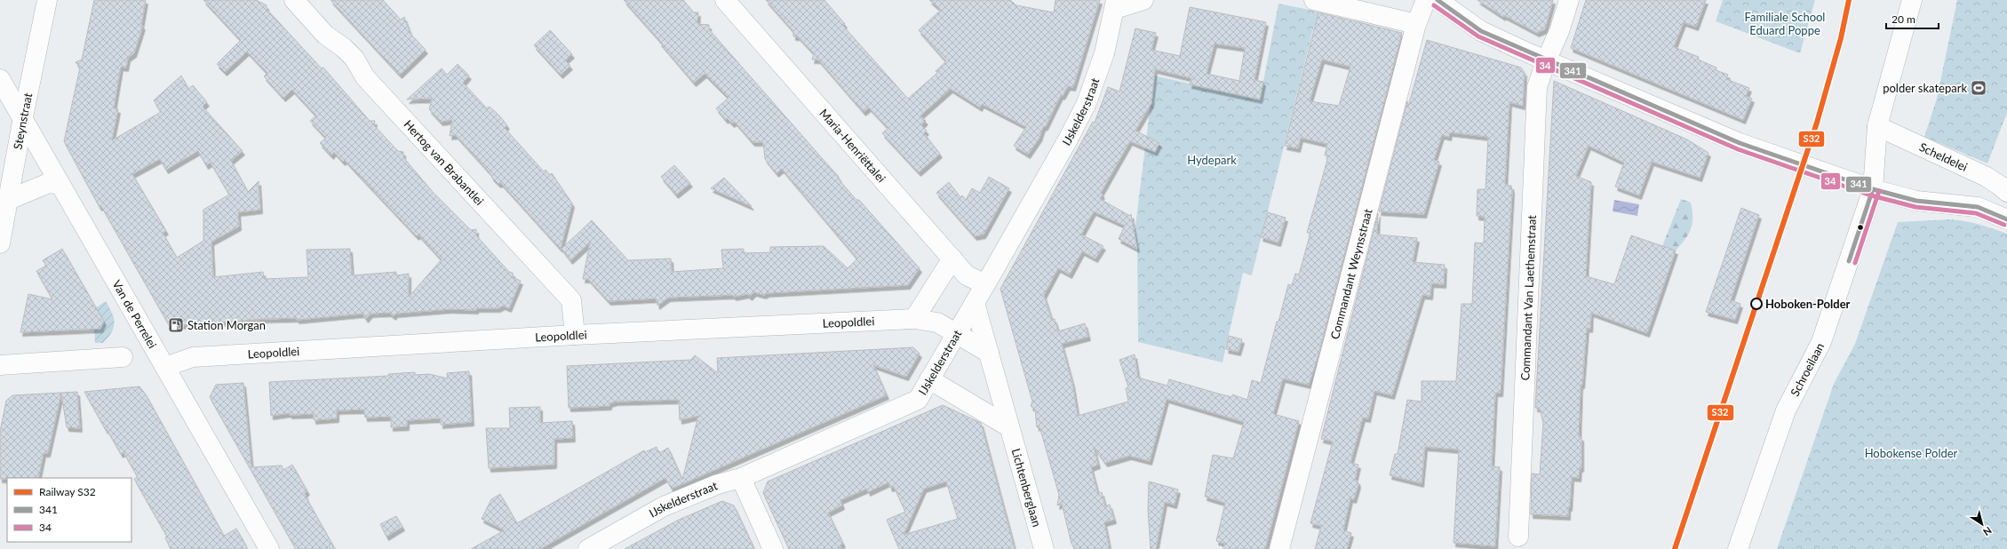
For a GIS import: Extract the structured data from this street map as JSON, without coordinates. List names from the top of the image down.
{
  "streets": {
    "street": [
      "IJskelderstraat",
      "Steynstraat",
      "Maria-Henriëttalei",
      "Scheldelei",
      "Hertog van Brabantlei",
      "Commandant Weynsstraat",
      "Commandant Van Laethemstraat",
      "Van de Perrelei",
      "Leopoldlei",
      "Schroeilaan",
      "Lichtenberglaan"
    ]
  },
  "crossings": [
    ["IJskelderstraat", "Maria-Henriëttalei"],
    ["IJskelderstraat", "Leopoldlei"],
    ["IJskelderstraat", "Lichtenberglaan"],
    ["Steynstraat", "Van de Perrelei"],
    ["Scheldelei", "Schroeilaan"],
    ["Hertog van Brabantlei", "Leopoldlei"],
    ["Van de Perrelei", "Leopoldlei"]
  ],
  "parks": ["Familiale School Eduard Poppe", "Hydepark", "Hobokense Polder"],
  "places": {
    "sports": ["polder skatepark"],
    "other": ["Hoboken-Polder"],
    "fuel station": ["Station Morgan"]
  },
  "lines": ["rail line S32", "transit line 341", "transit line 34"],
  "legend": ["Railway S32", "341", "34"],
  "scale_bar": "20 m",
  "north": "bottom right"
}
